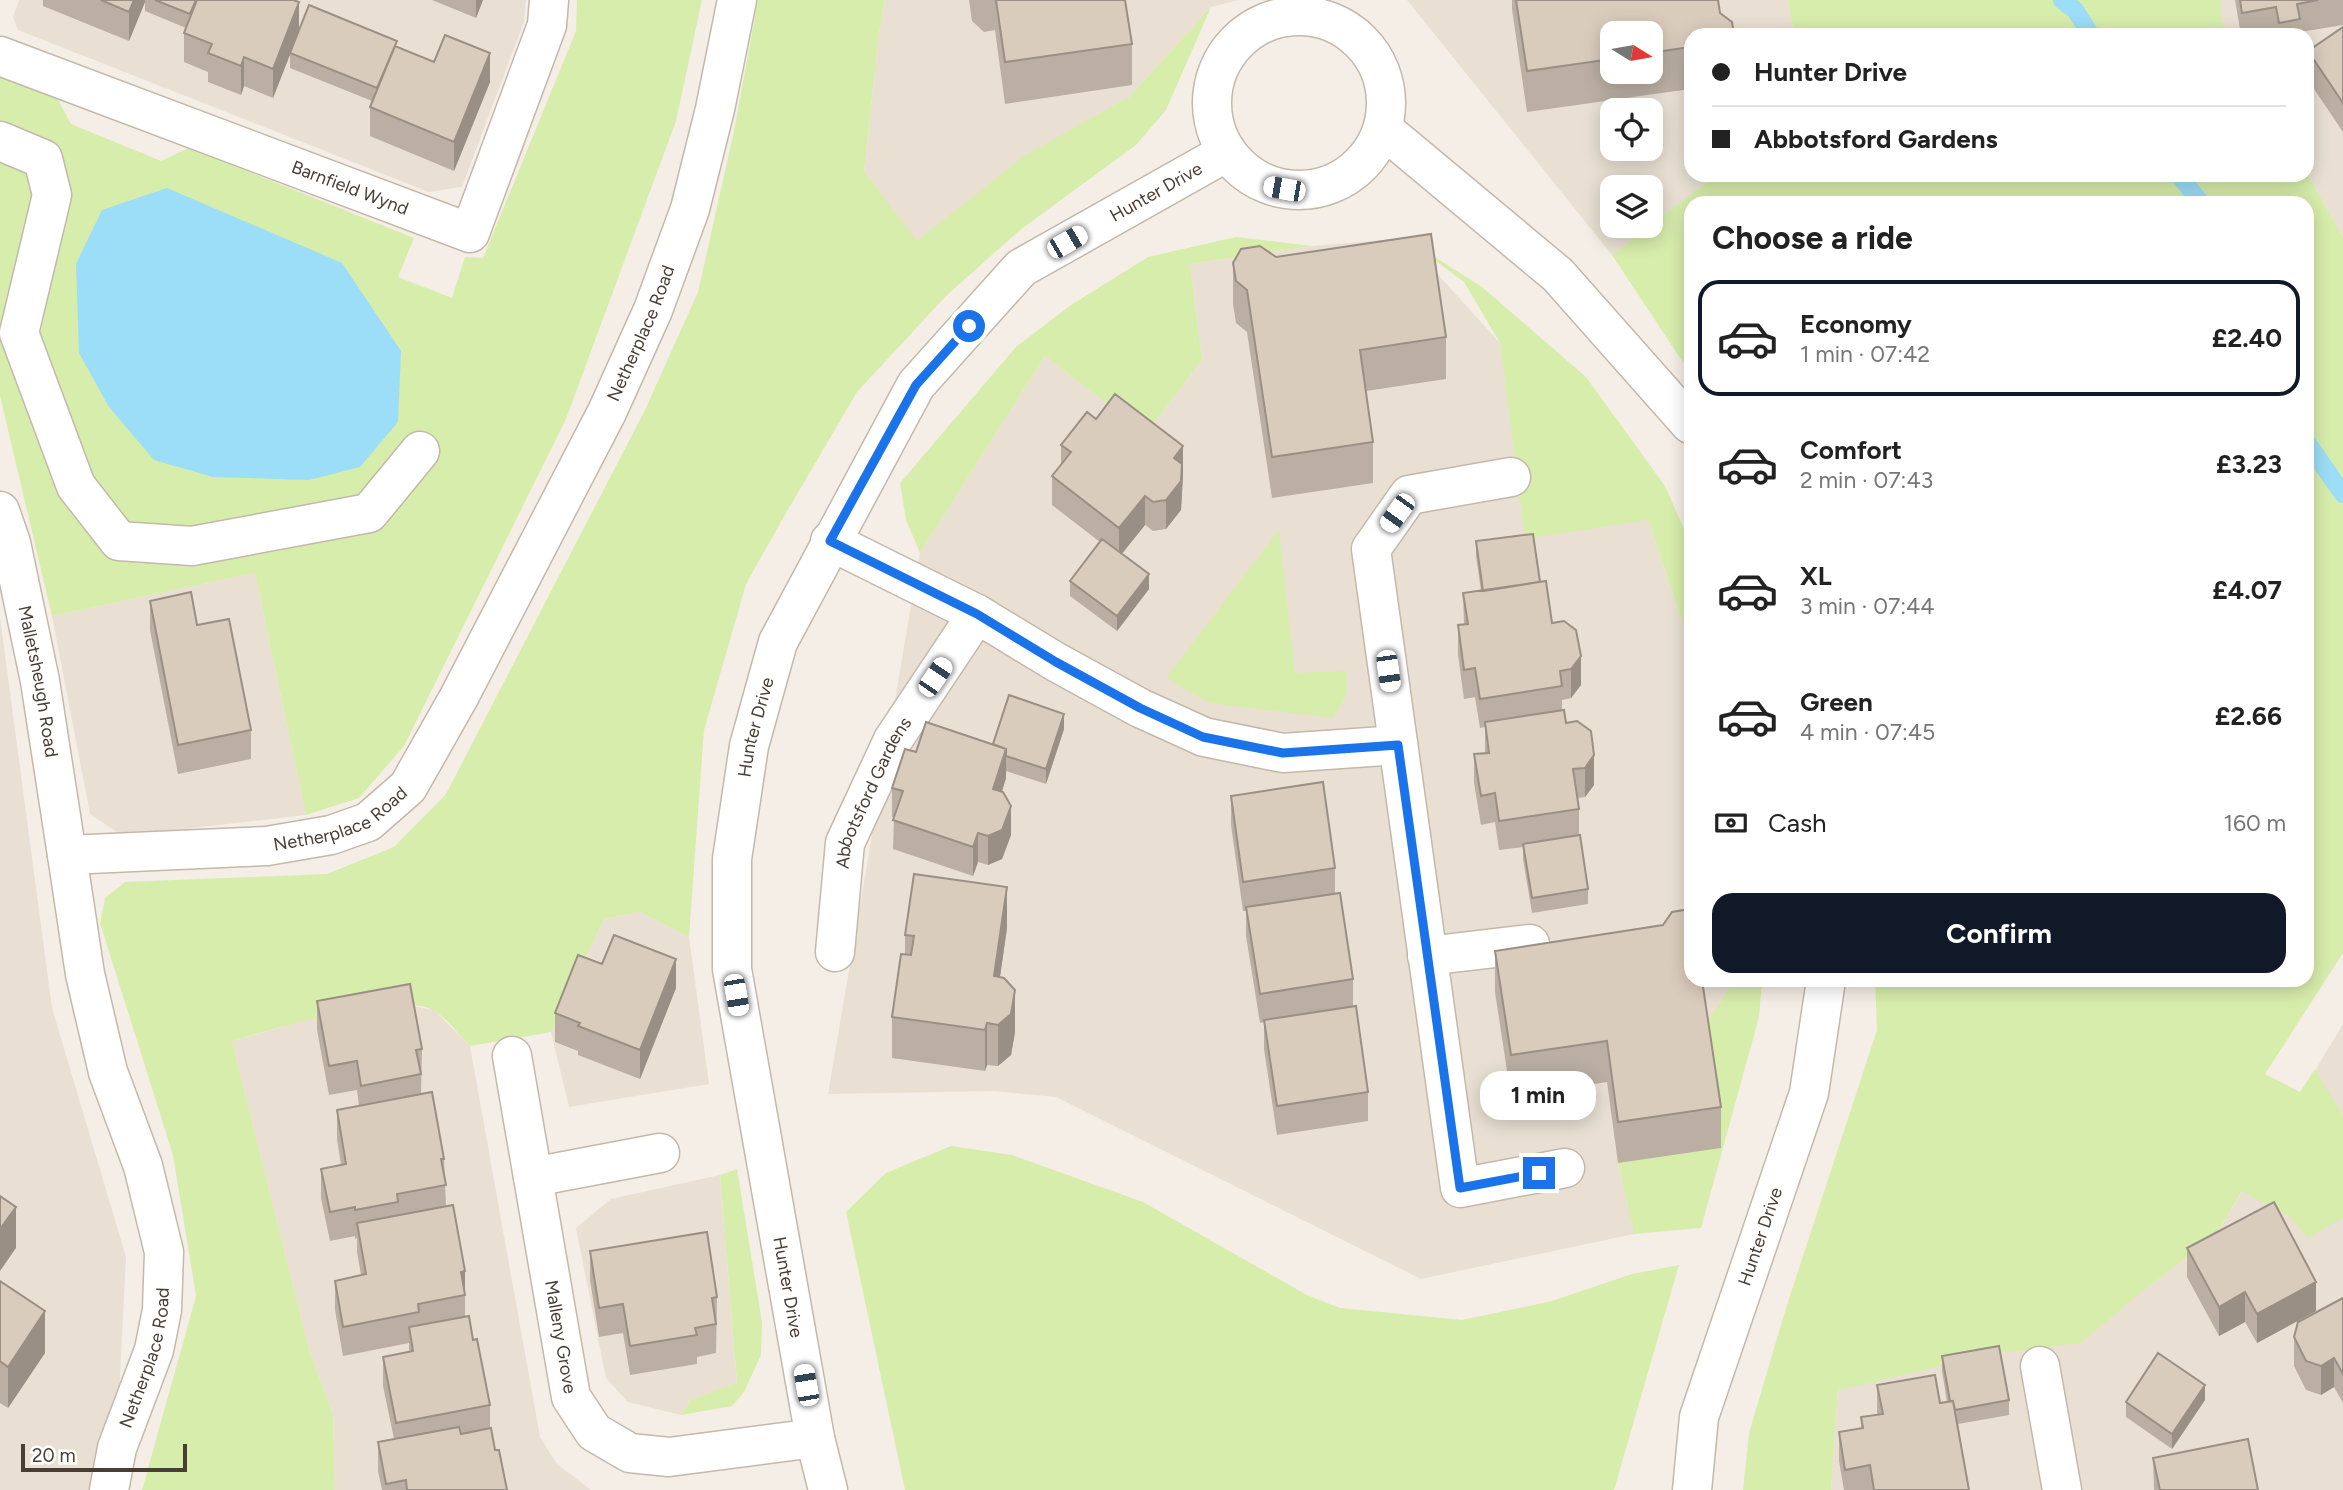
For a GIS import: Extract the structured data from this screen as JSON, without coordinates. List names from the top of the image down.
{
  "streets": {
    "street": [
      "Barnfield Wynd",
      "Hunter Drive",
      "Netherplace Road",
      "Malletsheugh Road",
      "Abbotsford Gardens",
      "Malleny Grove"
    ]
  },
  "crossings": [
    ["Hunter Drive", "Malleny Grove"],
    ["Netherplace Road", "Malletsheugh Road"]
  ],
  "scale_bar": "20 m",
  "north": "right",
  "page": {
    "banner": ["Hunter Drive", "Abbotsford Gardens"],
    "heading": "Choose a ride",
    "list": [
      {
        "name": "Economy",
        "note": "1 min · 07:42",
        "value": "£2.40"
      },
      {
        "name": "Comfort",
        "note": "2 min · 07:43",
        "value": "£3.23"
      },
      {
        "name": "XL",
        "note": "3 min · 07:44",
        "value": "£4.07"
      },
      {
        "name": "Green",
        "note": "4 min · 07:45",
        "value": "£2.66"
      }
    ],
    "pay": ["Cash", "160 m"],
    "buttons": "Confirm",
    "bubble": "1 min",
    "scale": "20 m"
  }
}
